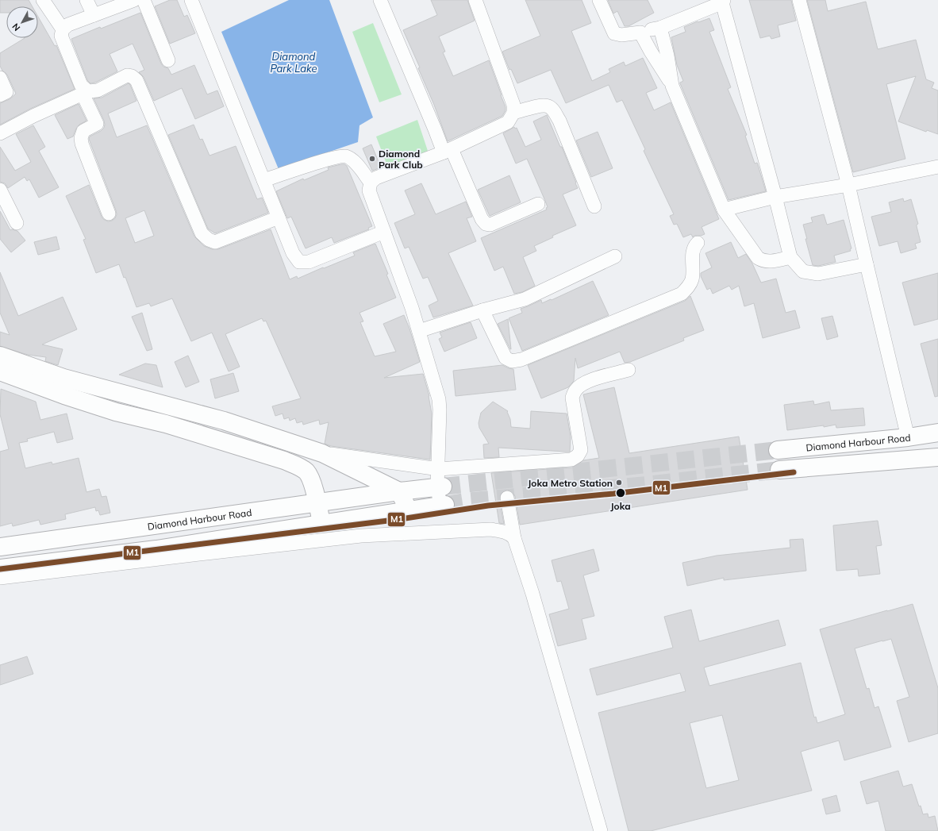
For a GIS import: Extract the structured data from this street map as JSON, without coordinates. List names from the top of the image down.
{
  "streets": {
    "main road": ["Diamond Harbour Road"]
  },
  "water": ["Diamond Park Lake"],
  "places": ["Diamond Park Club", "Joka Metro Station", "Joka"],
  "lines": ["transit line M1"],
  "north": "bottom left"
}
